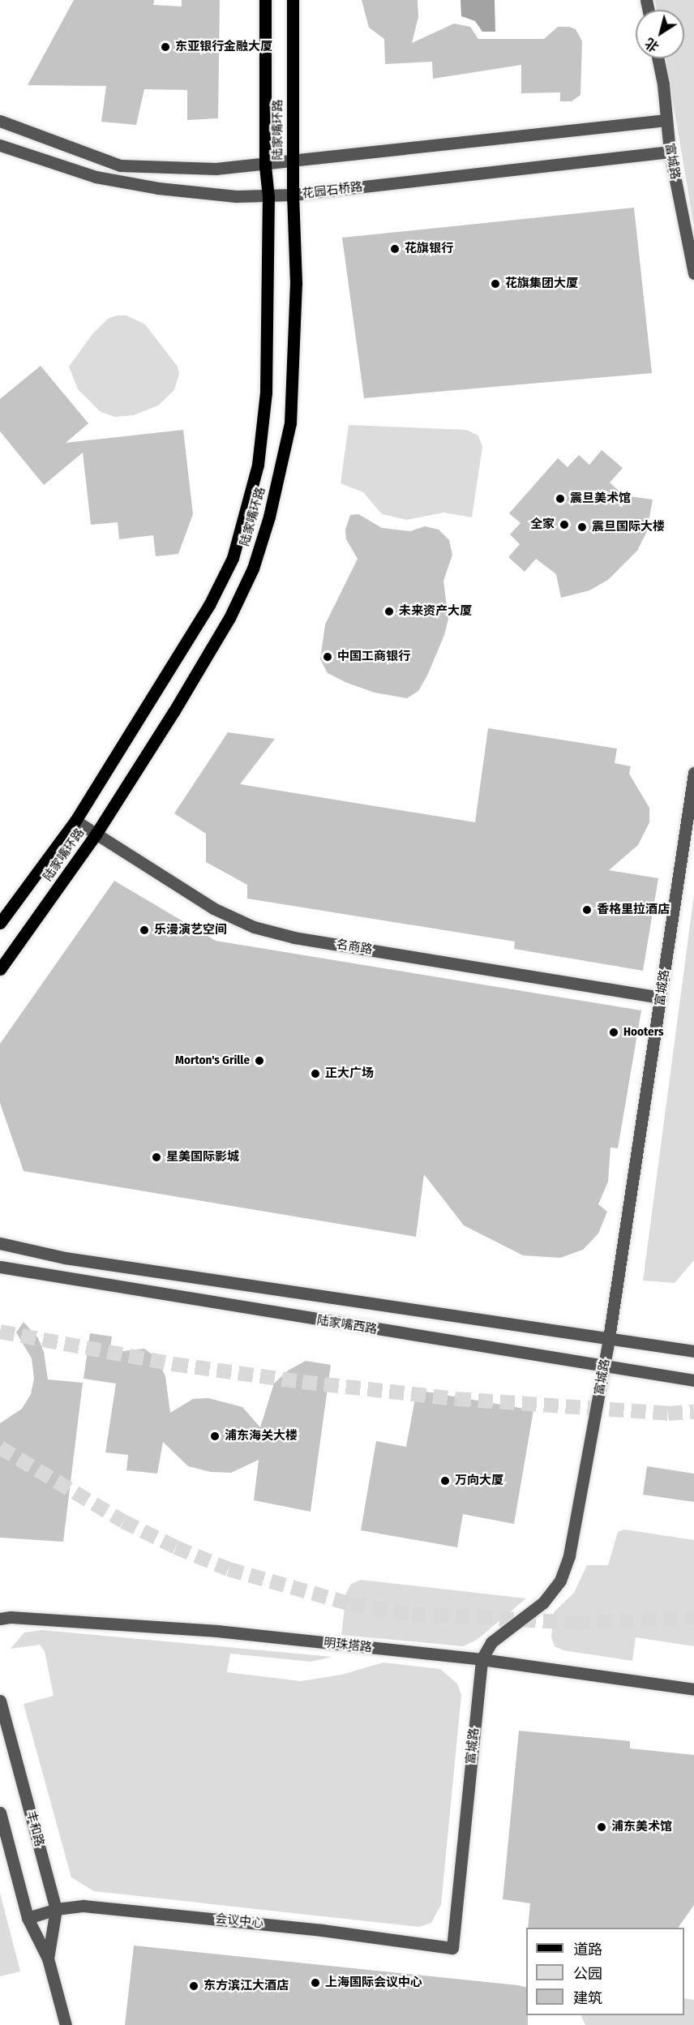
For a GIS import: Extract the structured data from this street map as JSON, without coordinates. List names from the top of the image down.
{
  "streets": {
    "main road": ["陆家嘴环路"],
    "street": [
      "富城路",
      "花园石桥路",
      "名商路",
      "陆家嘴西路",
      "明珠塔路",
      "丰和路",
      "会议中心"
    ]
  },
  "crossings": [
    ["陆家嘴环路", "花园石桥路"],
    ["陆家嘴环路", "名商路"],
    ["富城路", "花园石桥路"],
    ["富城路", "名商路"],
    ["富城路", "陆家嘴西路"],
    ["富城路", "明珠塔路"],
    ["富城路", "会议中心"],
    ["丰和路", "会议中心"]
  ],
  "places": [
    "东亚银行金融大厦",
    "花旗银行",
    "花旗集团大厦",
    "震旦美术馆",
    "全家",
    "震旦国际大楼",
    "未来资产大厦",
    "中国工商银行",
    "香格里拉酒店",
    "乐漫演艺空间",
    "Hooters",
    "Morton's Grille",
    "正大广场",
    "星美国际影城",
    "浦东海关大楼",
    "万向大厦",
    "浦东美术馆",
    "上海国际会议中心",
    "东方滨江大酒店"
  ],
  "legend": ["道路", "公园", "建筑"],
  "north": "bottom left"
}
